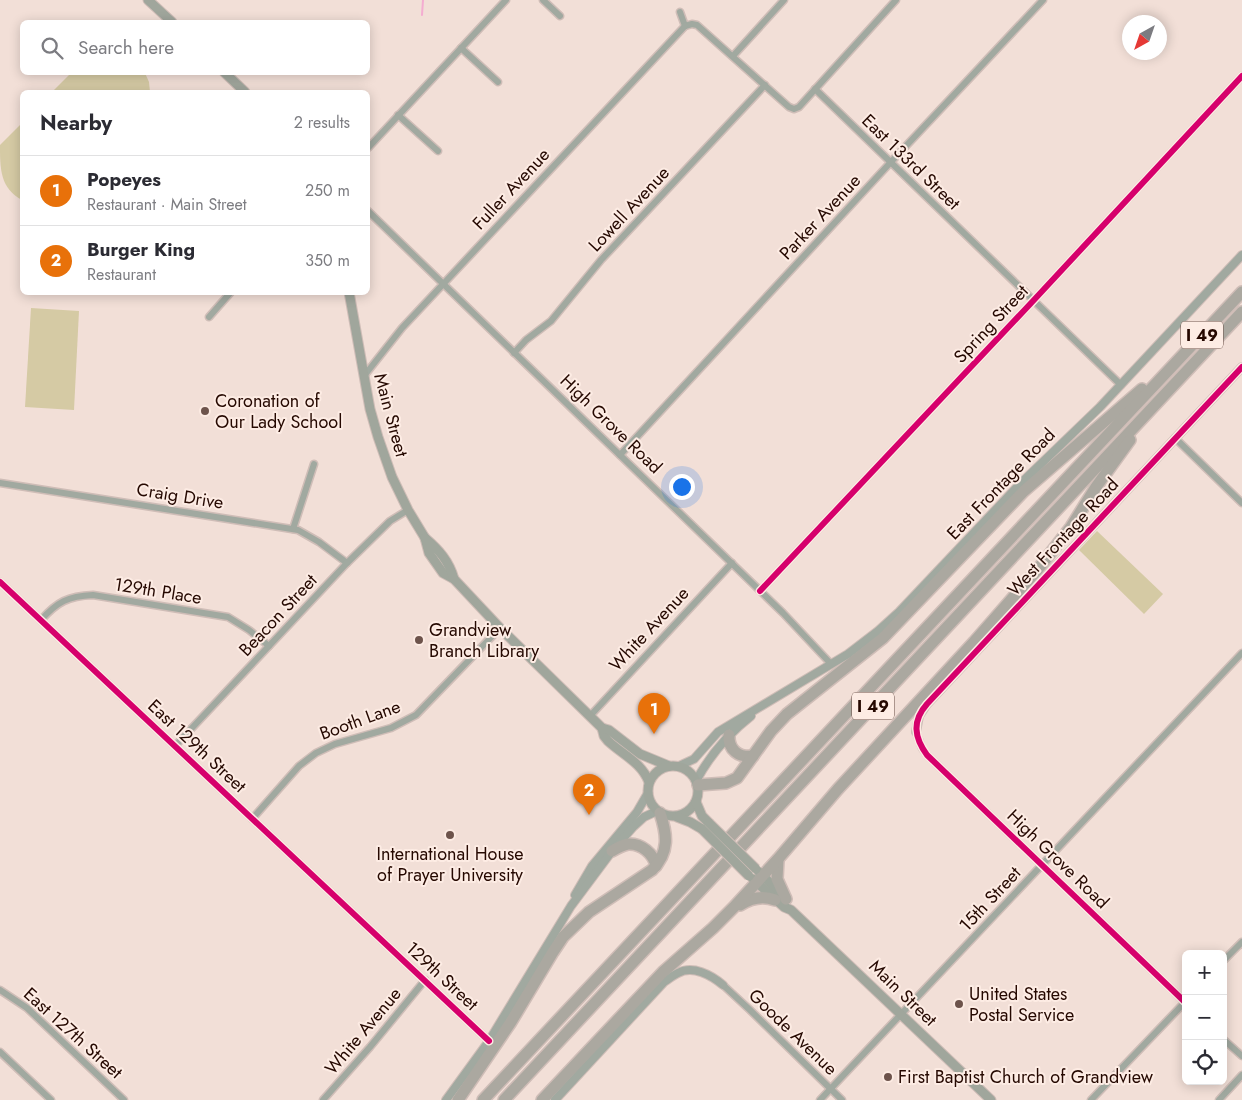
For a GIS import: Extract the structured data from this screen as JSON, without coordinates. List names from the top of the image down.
{
  "streets": {
    "highway": ["I 49"],
    "main road": ["Main Street"],
    "street": [
      "East 133rd Street",
      "Fuller Avenue",
      "Lowell Avenue",
      "Parker Avenue",
      "Spring Street",
      "High Grove Road",
      "East Frontage Road",
      "Craig Drive",
      "West Frontage Road",
      "129th Place",
      "Beacon Street",
      "White Avenue",
      "Booth Lane",
      "East 129th Street",
      "15th Street",
      "129th Street",
      "Goode Avenue",
      "East 127th Street"
    ]
  },
  "crossings": [
    ["East 133rd Street", "Parker Avenue"],
    ["East 133rd Street", "Spring Street"],
    ["East 133rd Street", "East Frontage Road"],
    ["Fuller Avenue", "Main Street"],
    ["Fuller Avenue", "High Grove Road"],
    ["Lowell Avenue", "High Grove Road"],
    ["Parker Avenue", "High Grove Road"],
    ["Spring Street", "High Grove Road"],
    ["Main Street", "East Frontage Road"],
    ["Main Street", "Beacon Street"],
    ["Main Street", "White Avenue"],
    ["Main Street", "Booth Lane"],
    ["Main Street", "15th Street"],
    ["High Grove Road", "East Frontage Road"],
    ["High Grove Road", "West Frontage Road"],
    ["High Grove Road", "White Avenue"],
    ["High Grove Road", "15th Street"],
    ["Craig Drive", "Beacon Street"],
    ["129th Place", "Beacon Street"],
    ["129th Place", "East 129th Street"],
    ["Beacon Street", "East 129th Street"],
    ["White Avenue", "129th Street"],
    ["Booth Lane", "East 129th Street"],
    ["East 129th Street", "129th Street"],
    ["15th Street", "Goode Avenue"]
  ],
  "places": [
    "Coronation of Our Lady School",
    "Grandview Branch Library",
    "International House of Prayer University",
    "United States Postal Service",
    "First Baptist Church of Grandview"
  ],
  "north": "bottom left",
  "page": {
    "search": "Search here",
    "heading": ["Nearby", "2 results"],
    "list": [
      {
        "mark": "1",
        "name": "Popeyes",
        "note": "Restaurant · Main Street",
        "value": "250 m"
      },
      {
        "mark": "2",
        "name": "Burger King",
        "note": "Restaurant",
        "value": "350 m"
      }
    ],
    "pins": ["1", "2"],
    "map_buttons": ["+", "−"]
  }
}
